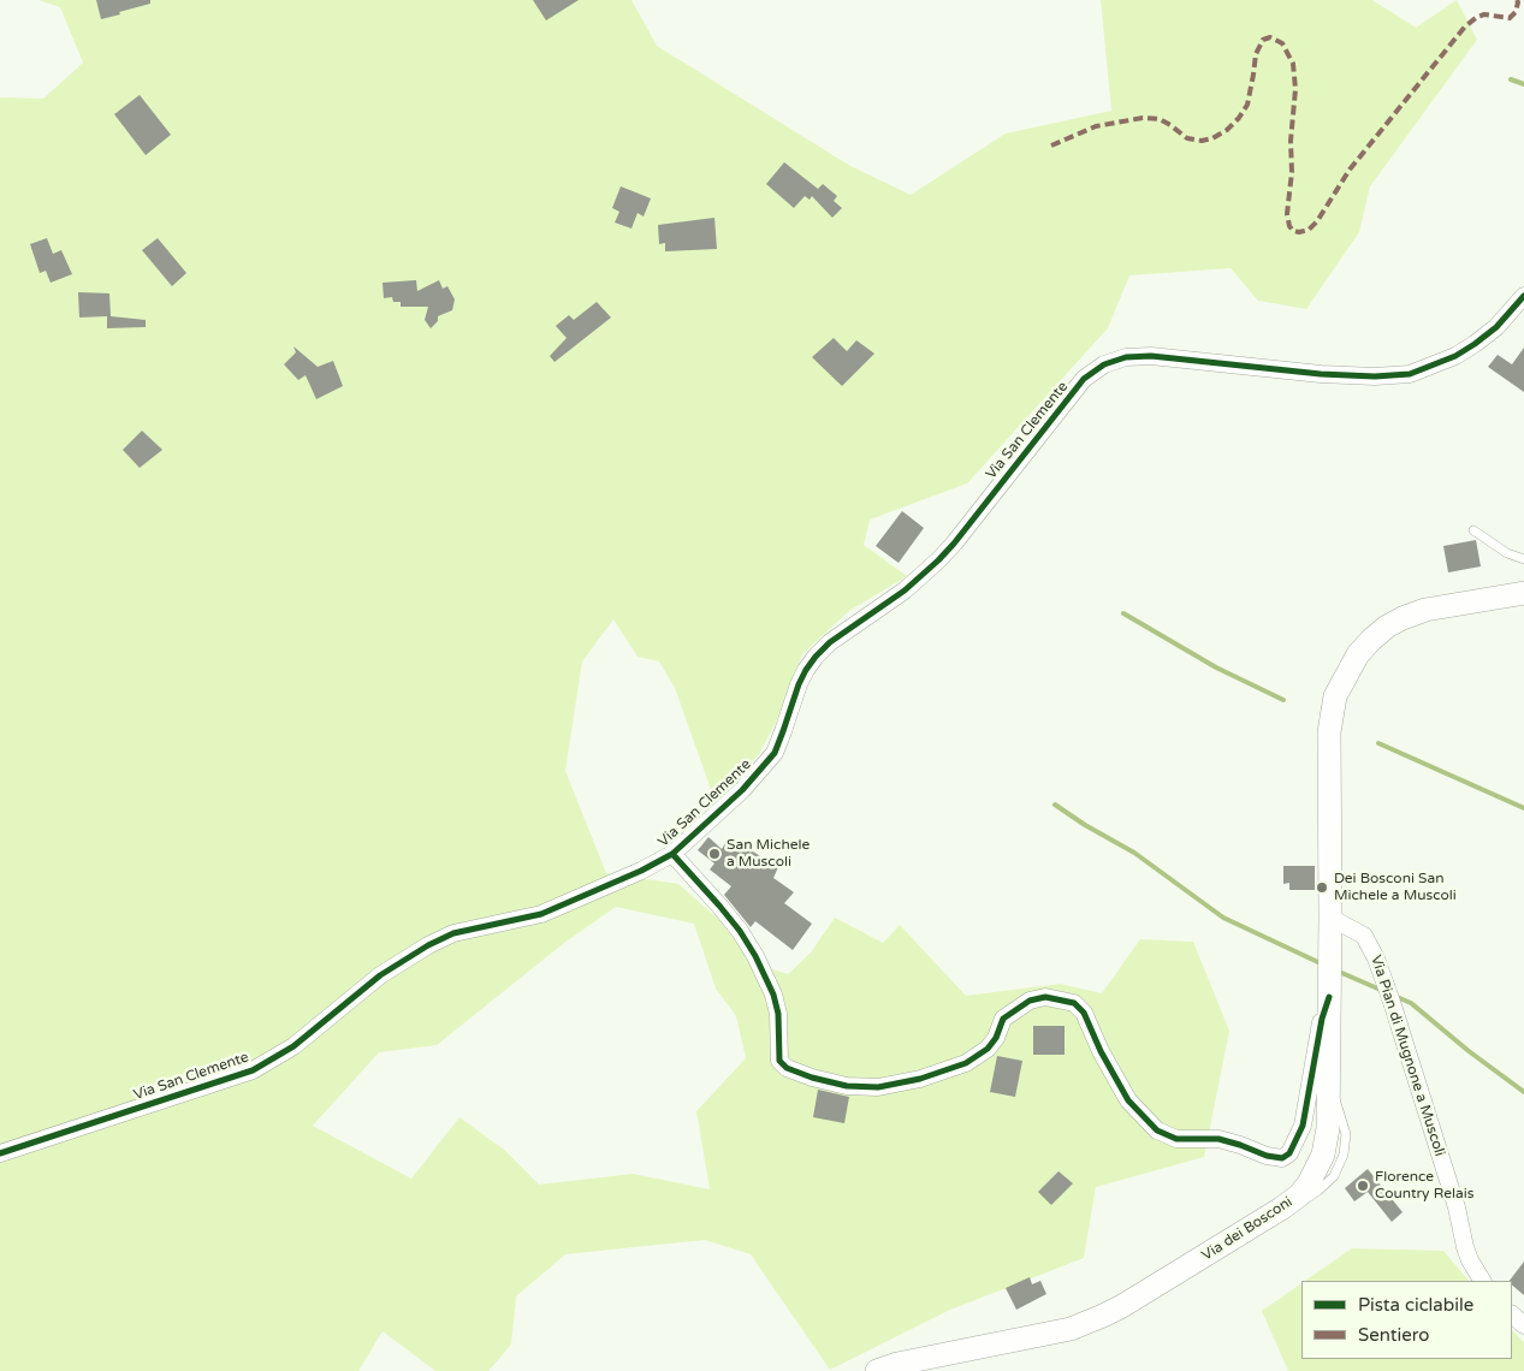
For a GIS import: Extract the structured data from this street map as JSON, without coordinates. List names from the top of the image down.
{
  "streets": {
    "main road": ["Via dei Bosconi"],
    "street": ["Via San Clemente", "Via Pian di Mugnone a Muscoli"]
  },
  "crossings": [
    ["Via Pian di Mugnone a Muscoli", "Via dei Bosconi"]
  ],
  "places": ["San Michele a Muscoli", "Dei Bosconi San Michele a Muscoli", "Florence Country Relais"],
  "legend": ["Pista ciclabile", "Sentiero"]
}
